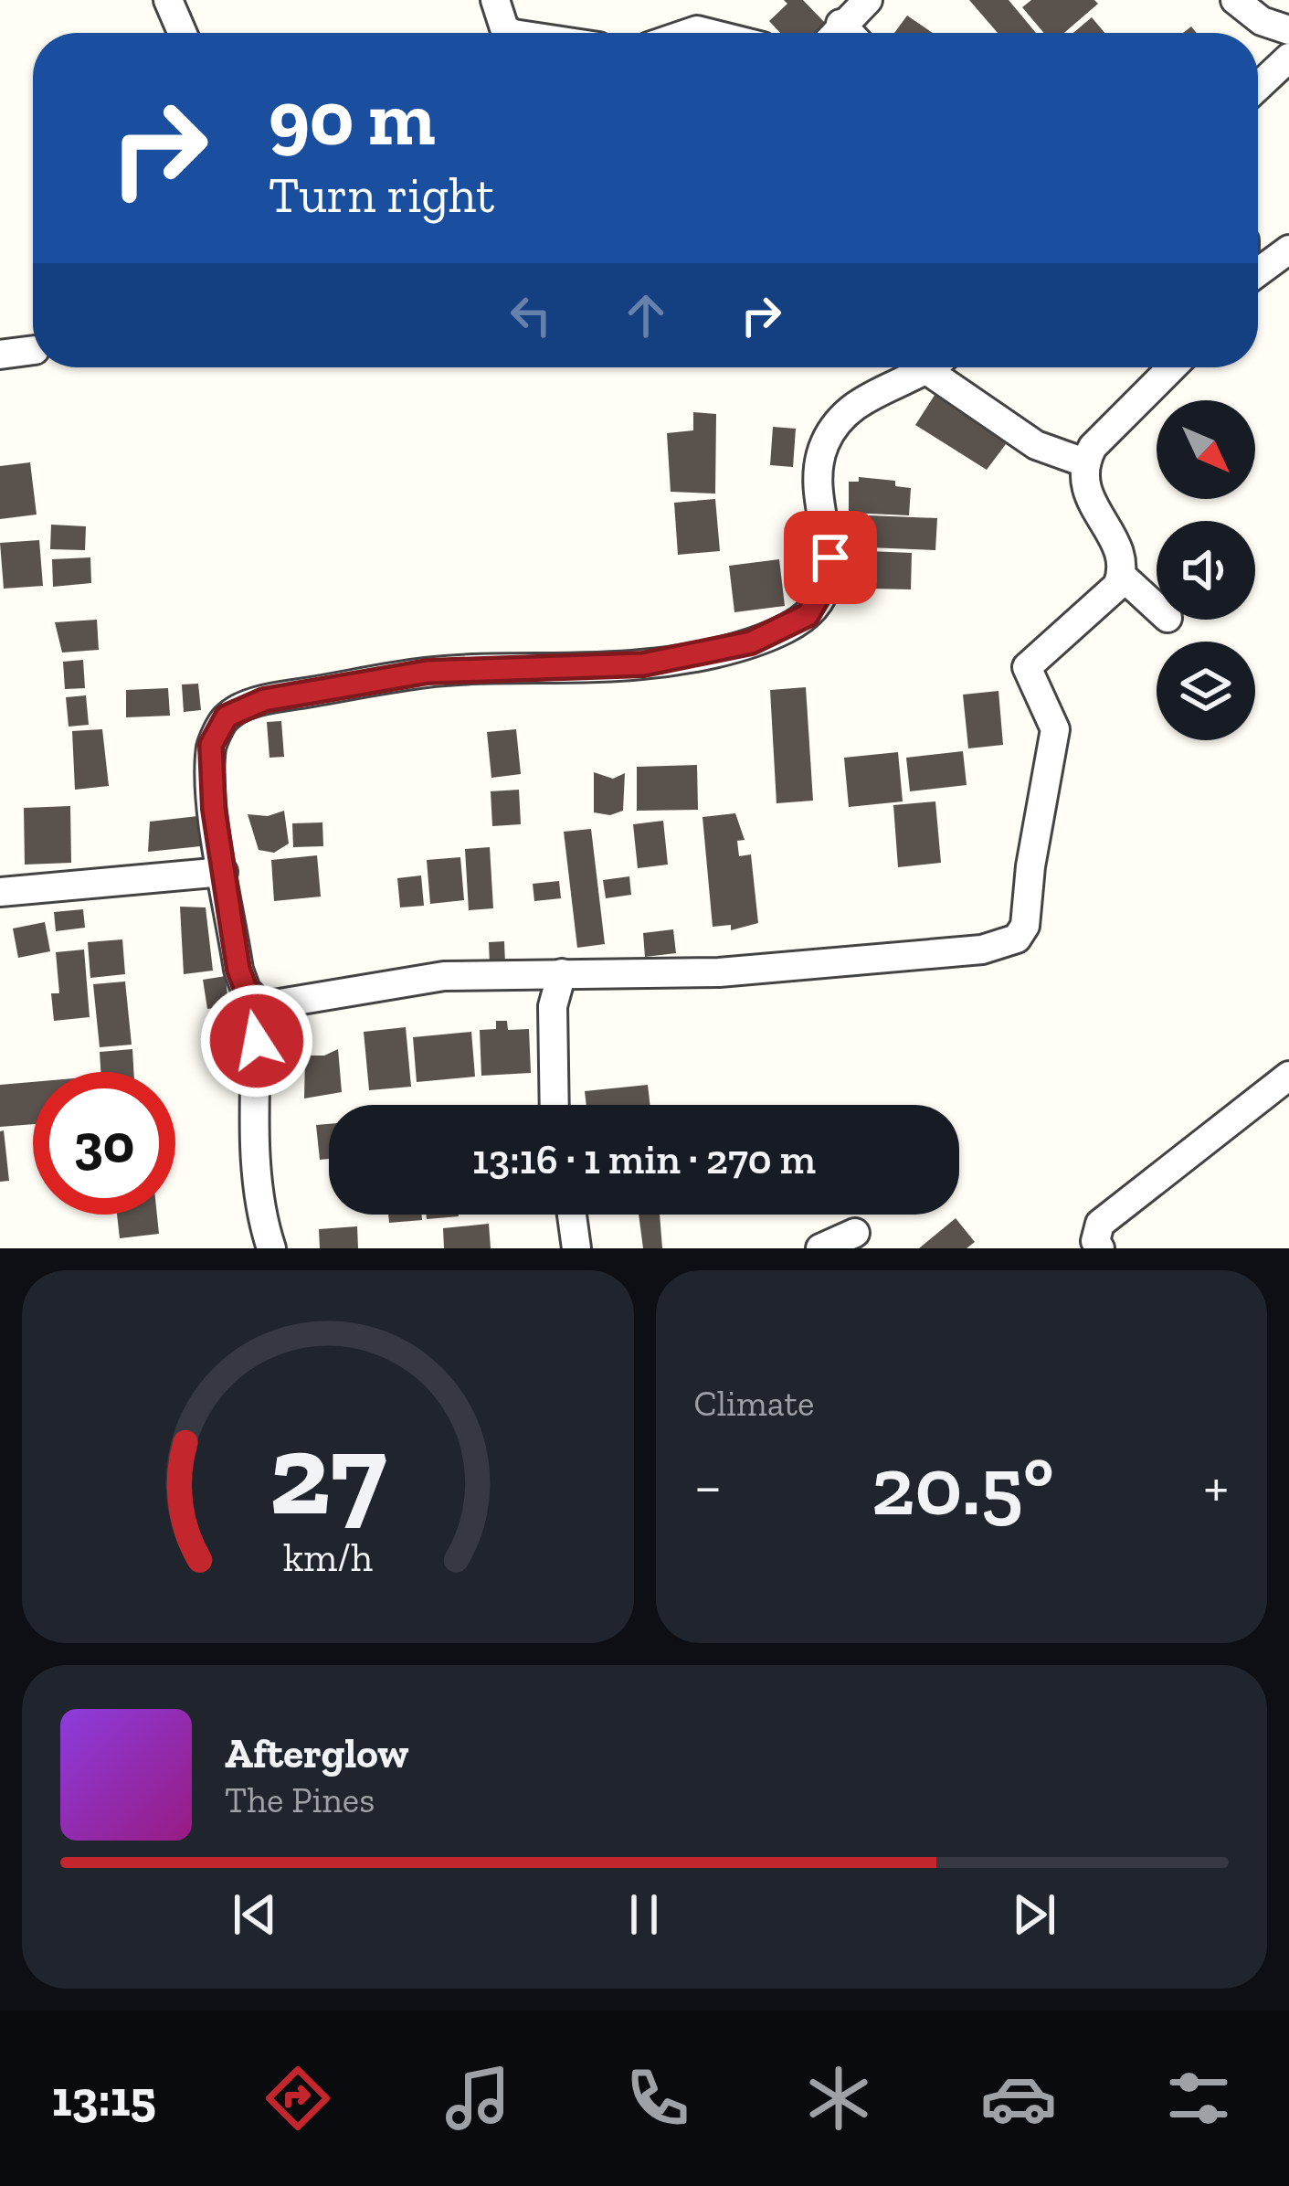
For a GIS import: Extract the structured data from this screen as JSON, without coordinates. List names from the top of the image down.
{
  "north": "bottom right",
  "page": {
    "turn": ["90 m", "Turn right"],
    "limit": "30",
    "trip": "13:16 · 1 min · 270 m",
    "tile": "Climate",
    "heat": ["−", "20.5°", "+"],
    "song": ["Afterglow", "The Pines"],
    "tabs": "13:15",
    "gauge": ["27", "km/h"]
  }
}
